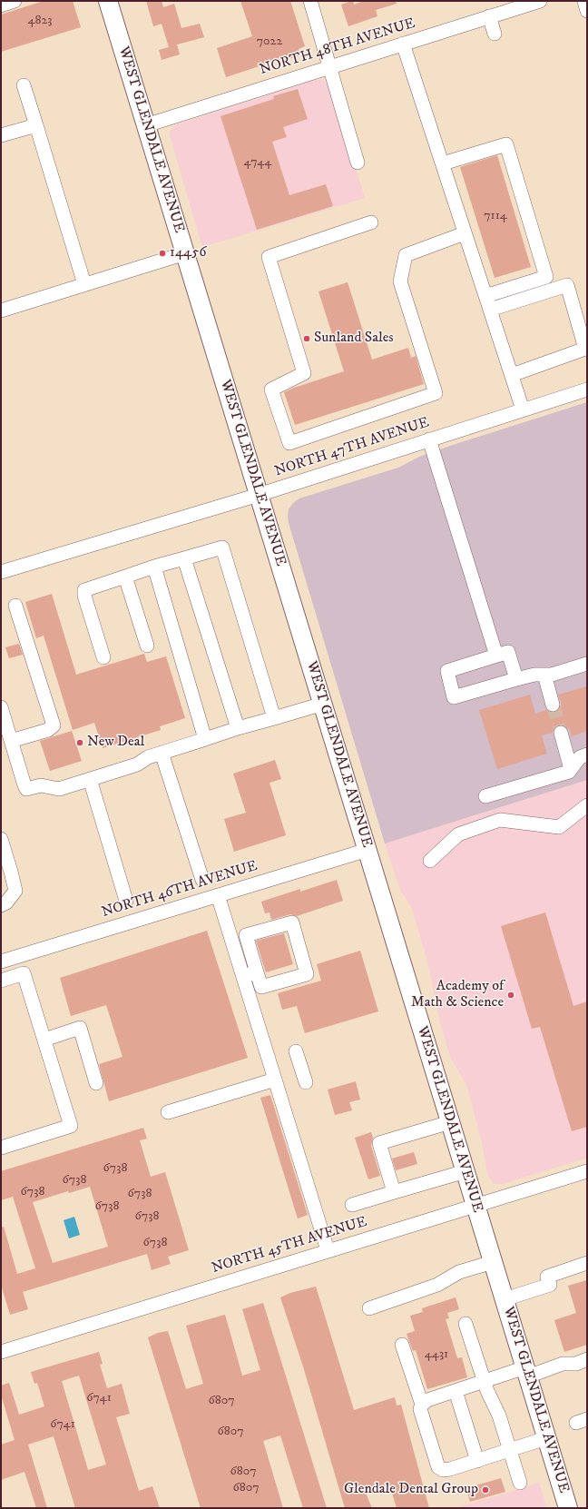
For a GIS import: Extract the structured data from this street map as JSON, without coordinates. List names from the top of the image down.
{
  "streets": {
    "main road": ["WEST GLENDALE AVENUE"],
    "street": [
      "NORTH 48TH AVENUE",
      "NORTH 47TH AVENUE",
      "NORTH 46TH AVENUE",
      "NORTH 45TH AVENUE"
    ]
  },
  "crossings": [
    ["NORTH 48TH AVENUE", "WEST GLENDALE AVENUE"],
    ["WEST GLENDALE AVENUE", "NORTH 47TH AVENUE"],
    ["WEST GLENDALE AVENUE", "NORTH 46TH AVENUE"],
    ["WEST GLENDALE AVENUE", "NORTH 45TH AVENUE"]
  ],
  "places": [
    "14456",
    "Sunland Sales",
    "New Deal",
    "Academy of Math & Science",
    "Glendale Dental Group"
  ],
  "house_numbers": [
    "4823",
    "7022",
    "4744",
    "7114",
    "6738",
    "6738",
    "6738",
    "6738",
    "6738",
    "6738",
    "6738",
    "4431",
    "6741",
    "6807",
    "6741",
    "6807",
    "6807",
    "6807"
  ]
}
